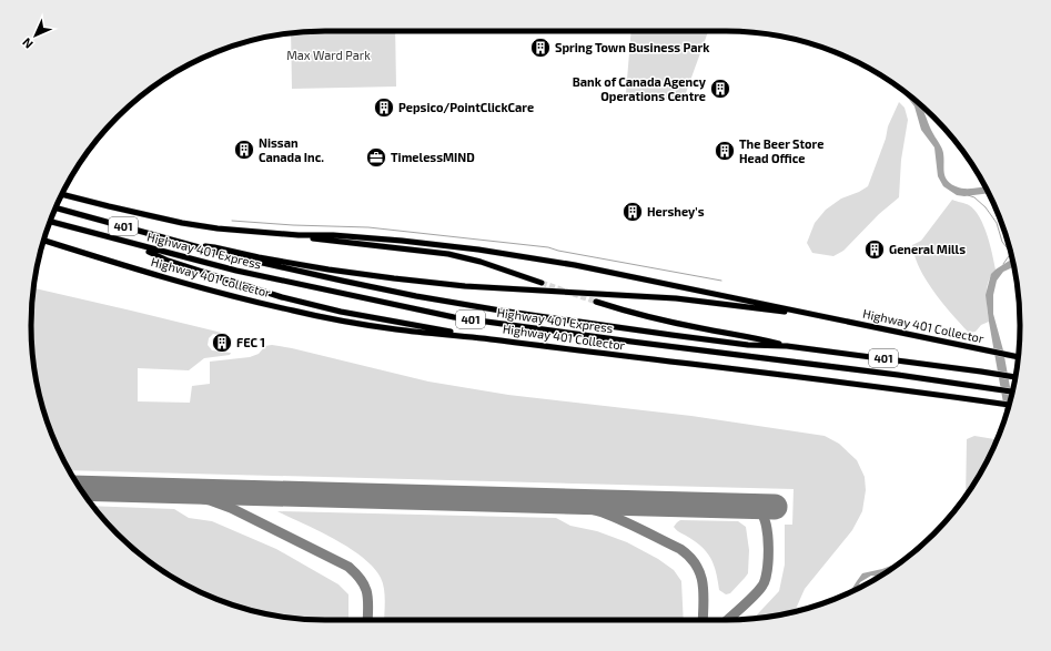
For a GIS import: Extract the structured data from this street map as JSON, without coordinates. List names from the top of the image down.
{
  "streets": {
    "highway": ["401", "Highway 401 Express", "Highway 401 Collector"]
  },
  "parks": ["Max Ward Park"],
  "places": {
    "building": [
      "Spring Town Business Park",
      "Bank of Canada Agency Operations Centre",
      "Pepsico/PointClickCare",
      "Nissan Canada Inc.",
      "The Beer Store Head Office",
      "Hershey's",
      "General Mills",
      "FEC 1"
    ],
    "office": ["TimelessMIND"]
  },
  "north": "bottom left"
}
